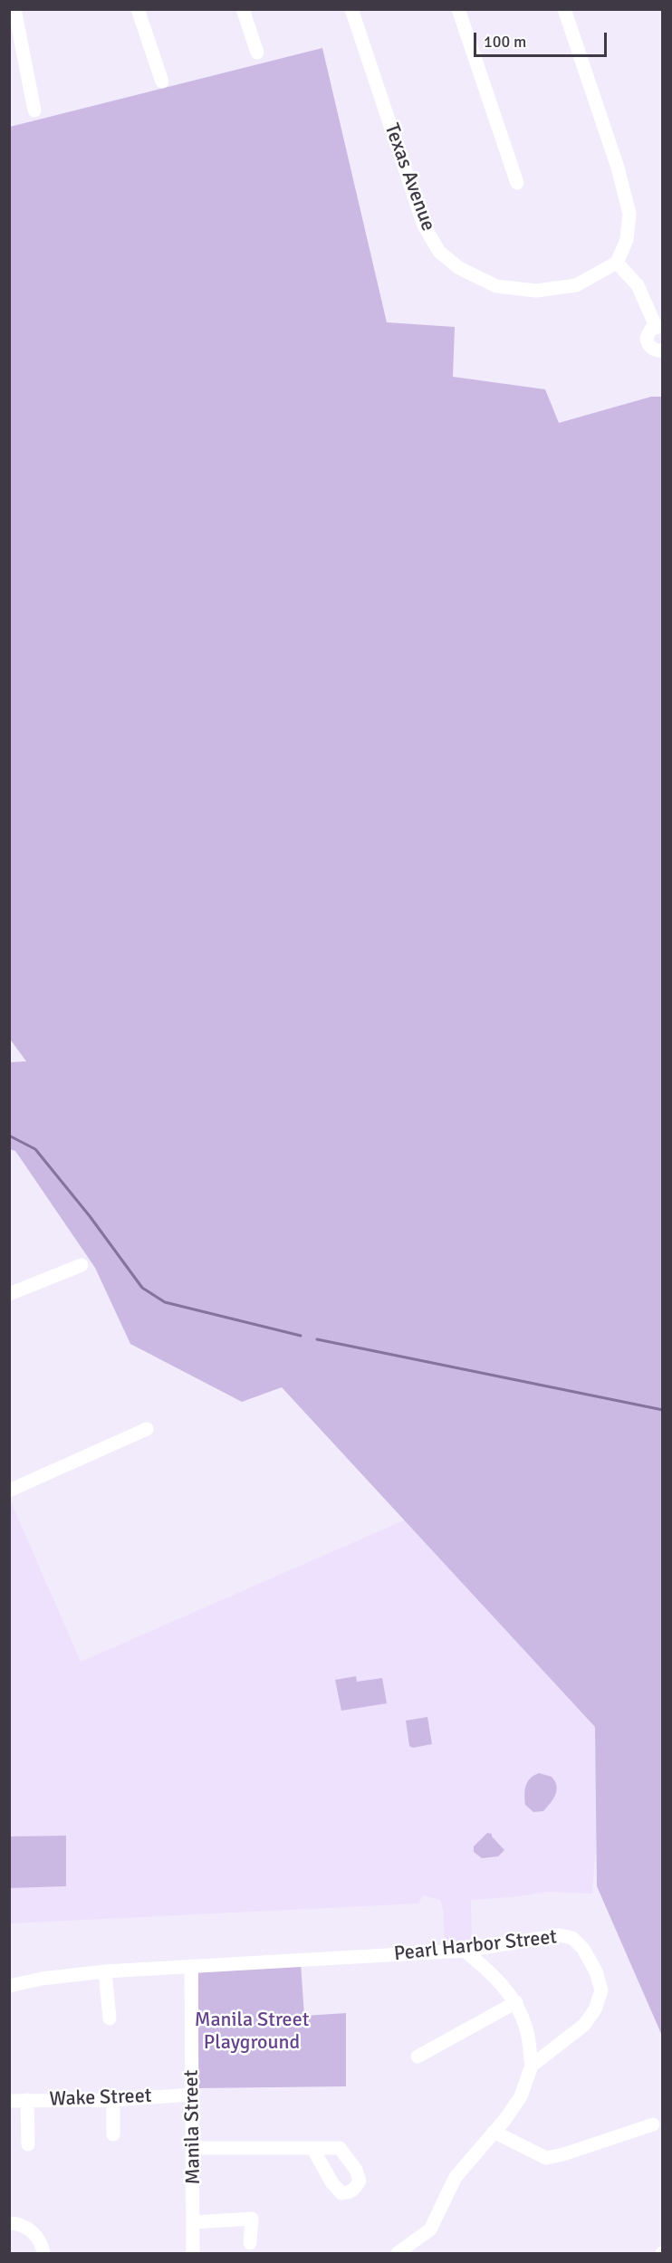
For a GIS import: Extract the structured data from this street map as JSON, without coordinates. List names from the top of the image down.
{
  "streets": {
    "street": [
      "Texas Avenue",
      "Pearl Harbor Street",
      "Wake Street",
      "Manila Street"
    ]
  },
  "crossings": [
    ["Pearl Harbor Street", "Manila Street"],
    ["Wake Street", "Manila Street"]
  ],
  "parks": ["Manila Street Playground"],
  "scale_bar": "100 m"
}
